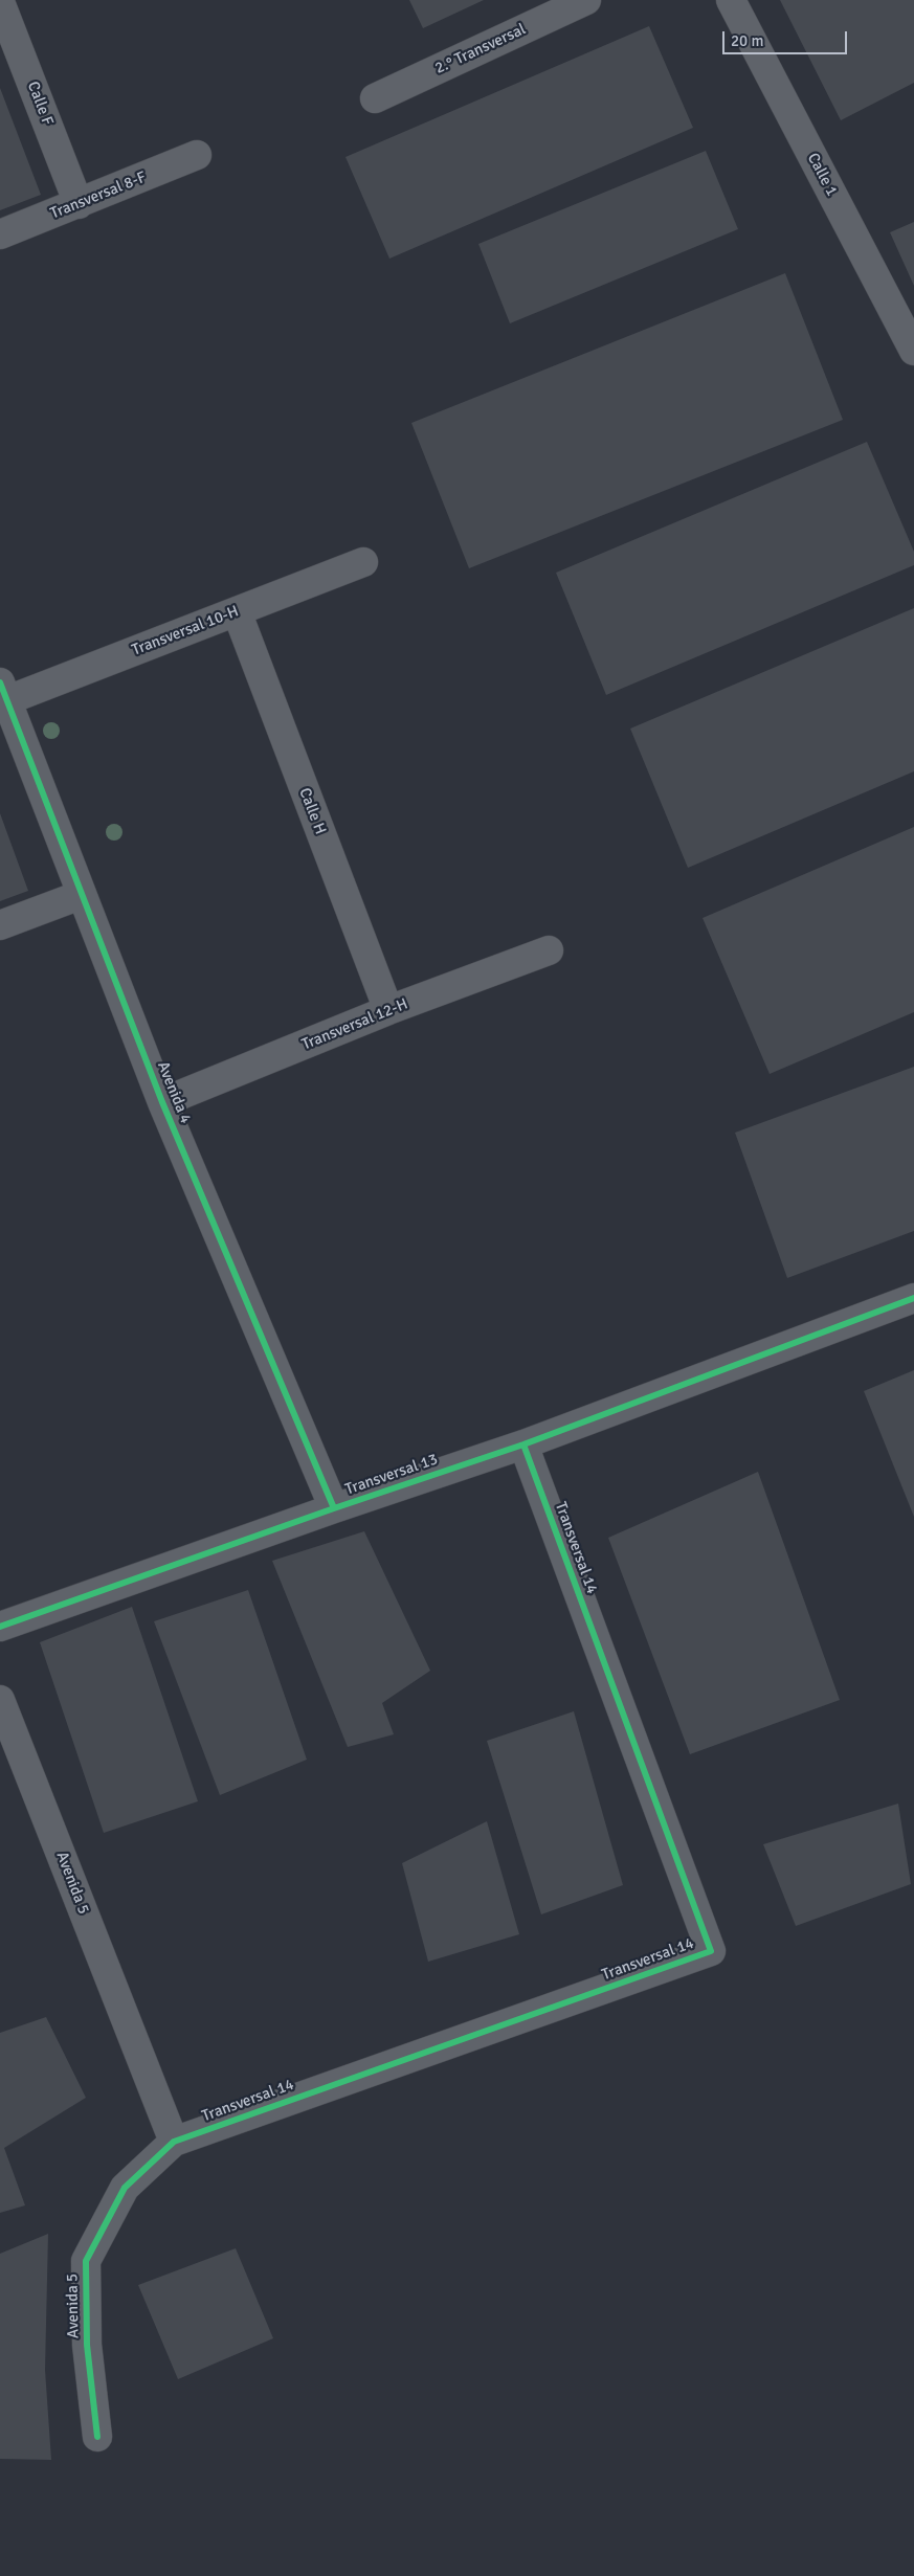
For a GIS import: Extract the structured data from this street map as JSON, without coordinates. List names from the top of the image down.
{
  "streets": {
    "street": [
      "2.° Transversal",
      "Calle F",
      "Calle 1",
      "Transversal 8-F",
      "Transversal 10-H",
      "Calle H",
      "Transversal 12-H",
      "Avenida 4",
      "Transversal 13",
      "Transversal 14",
      "Avenida 5"
    ]
  },
  "crossings": [
    ["Calle F", "Transversal 8-F"],
    ["Transversal 10-H", "Calle H"],
    ["Transversal 10-H", "Avenida 4"],
    ["Calle H", "Transversal 12-H"],
    ["Transversal 12-H", "Avenida 4"],
    ["Avenida 4", "Transversal 13"],
    ["Transversal 13", "Transversal 14"],
    ["Transversal 14", "Avenida 5"]
  ],
  "scale_bar": "20 m"
}
